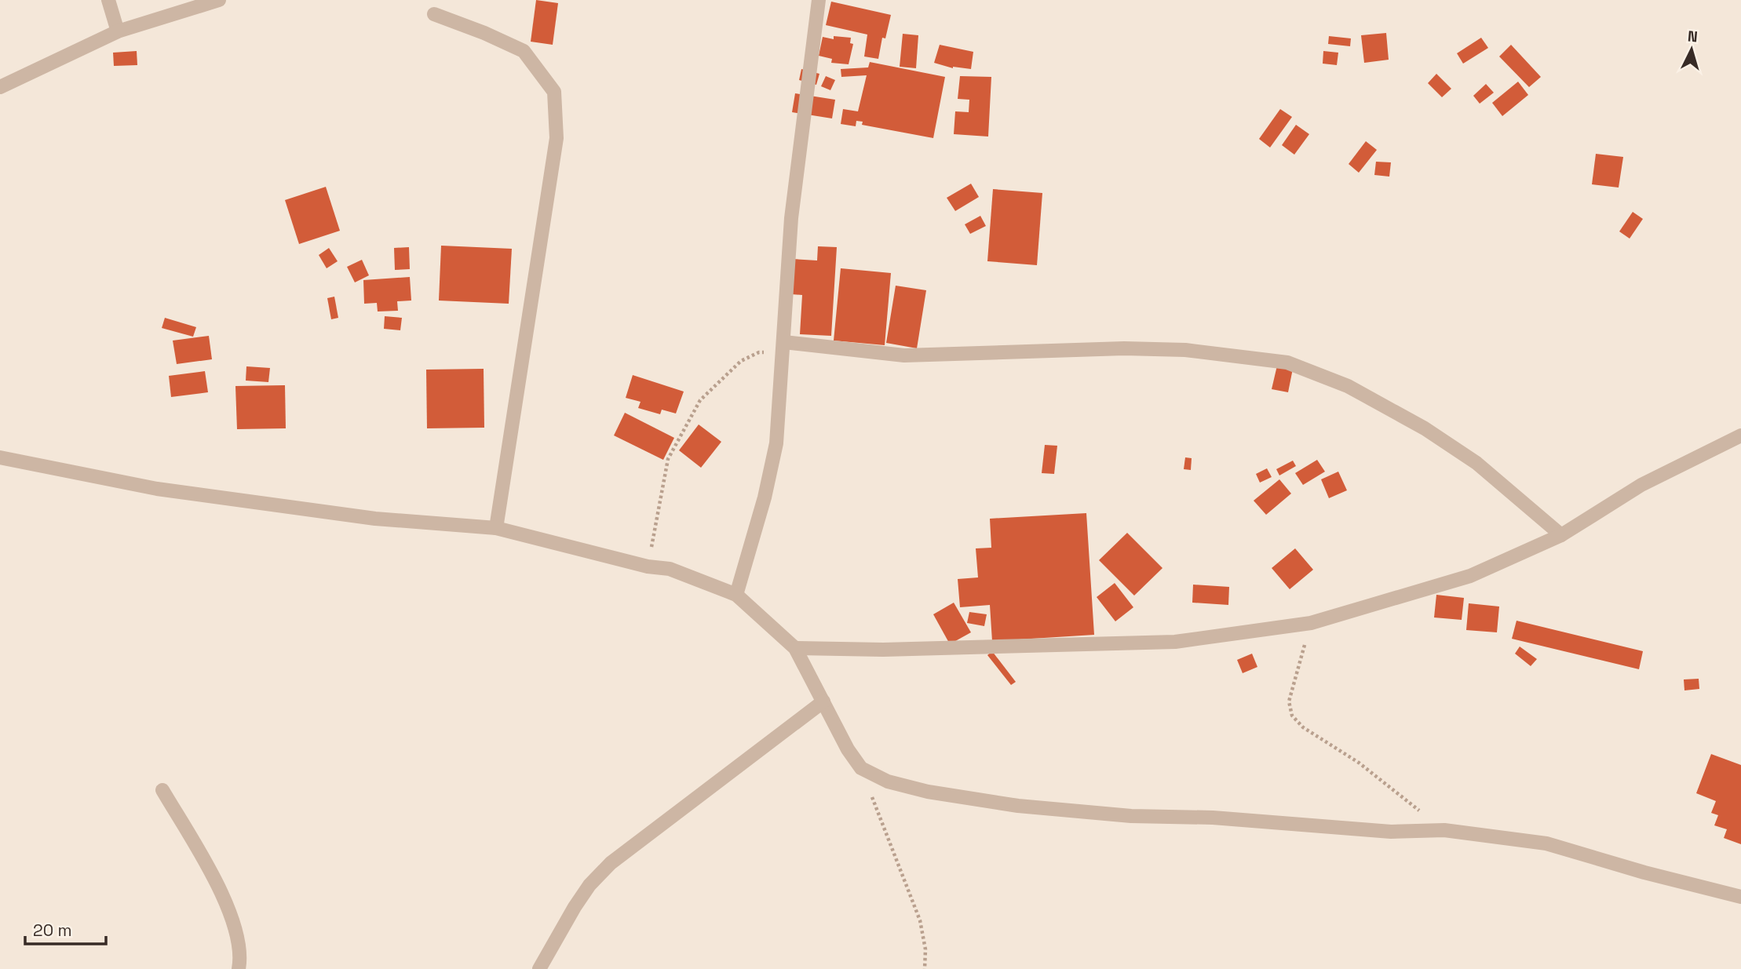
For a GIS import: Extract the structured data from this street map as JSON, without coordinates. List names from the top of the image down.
{
  "scale_bar": "20 m",
  "north": "top"
}
